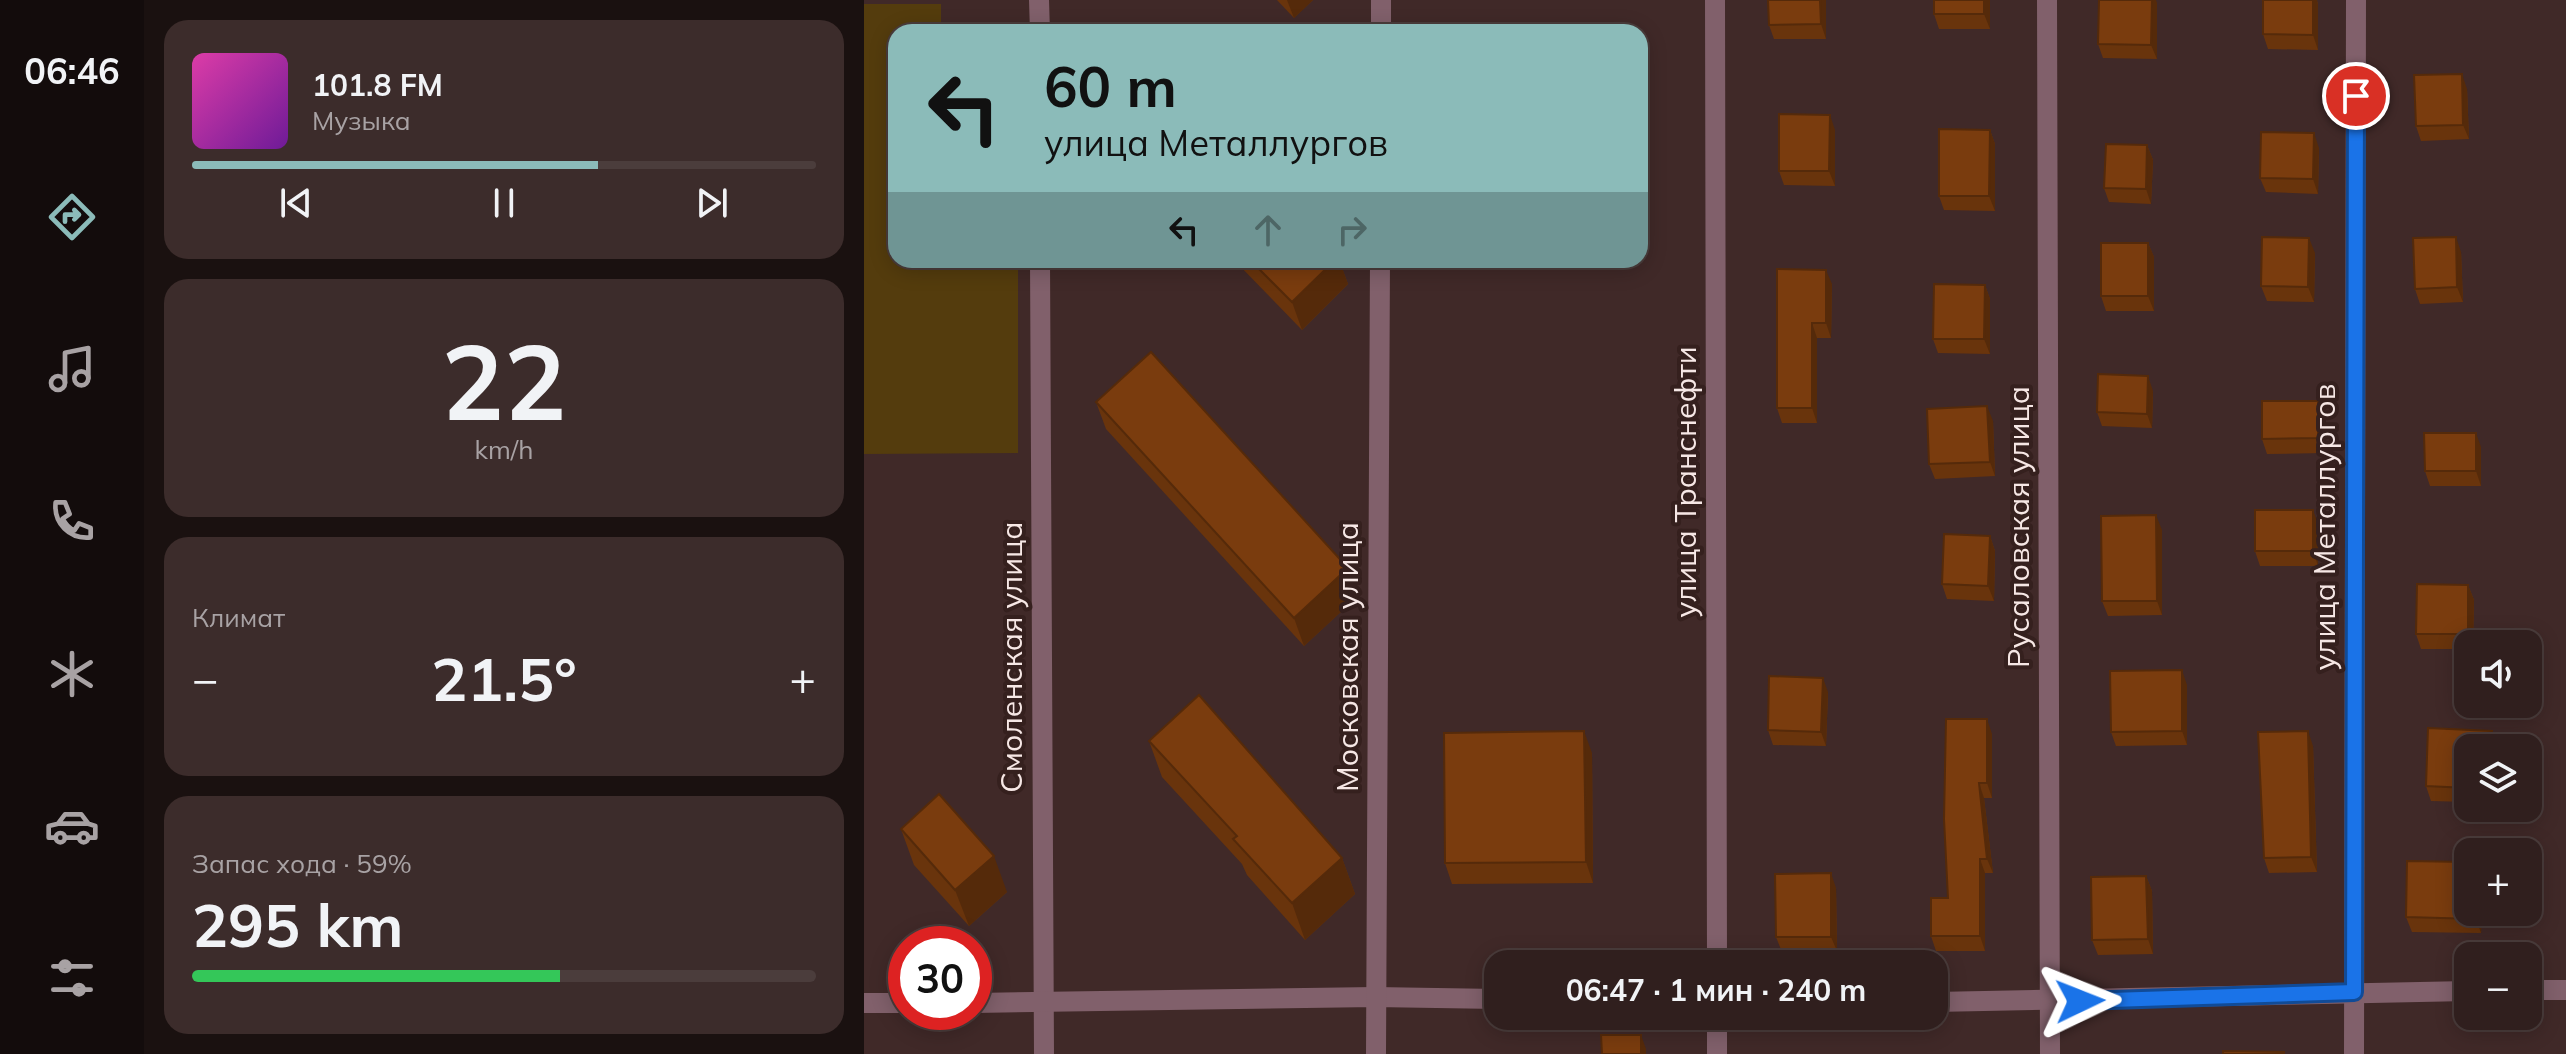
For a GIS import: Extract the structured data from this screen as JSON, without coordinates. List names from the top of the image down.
{
  "streets": {
    "street": [
      "улица Транснефти",
      "Русаловская улица",
      "улица Металлургов",
      "Смоленская улица",
      "Московская улица"
    ]
  },
  "page": {
    "tabs": "06:46",
    "turn": ["60 m", "улица Металлургов"],
    "song": ["101.8 FM", "Музыка"],
    "tile": [
      ["22", "km/h"],
      "Климат",
      ["Запас хода · 59%", "295 km"]
    ],
    "map_buttons": ["+", "−"],
    "heat": ["−", "21.5°", "+"],
    "limit": "30",
    "trip": "06:47 · 1 мин · 240 m"
  }
}
